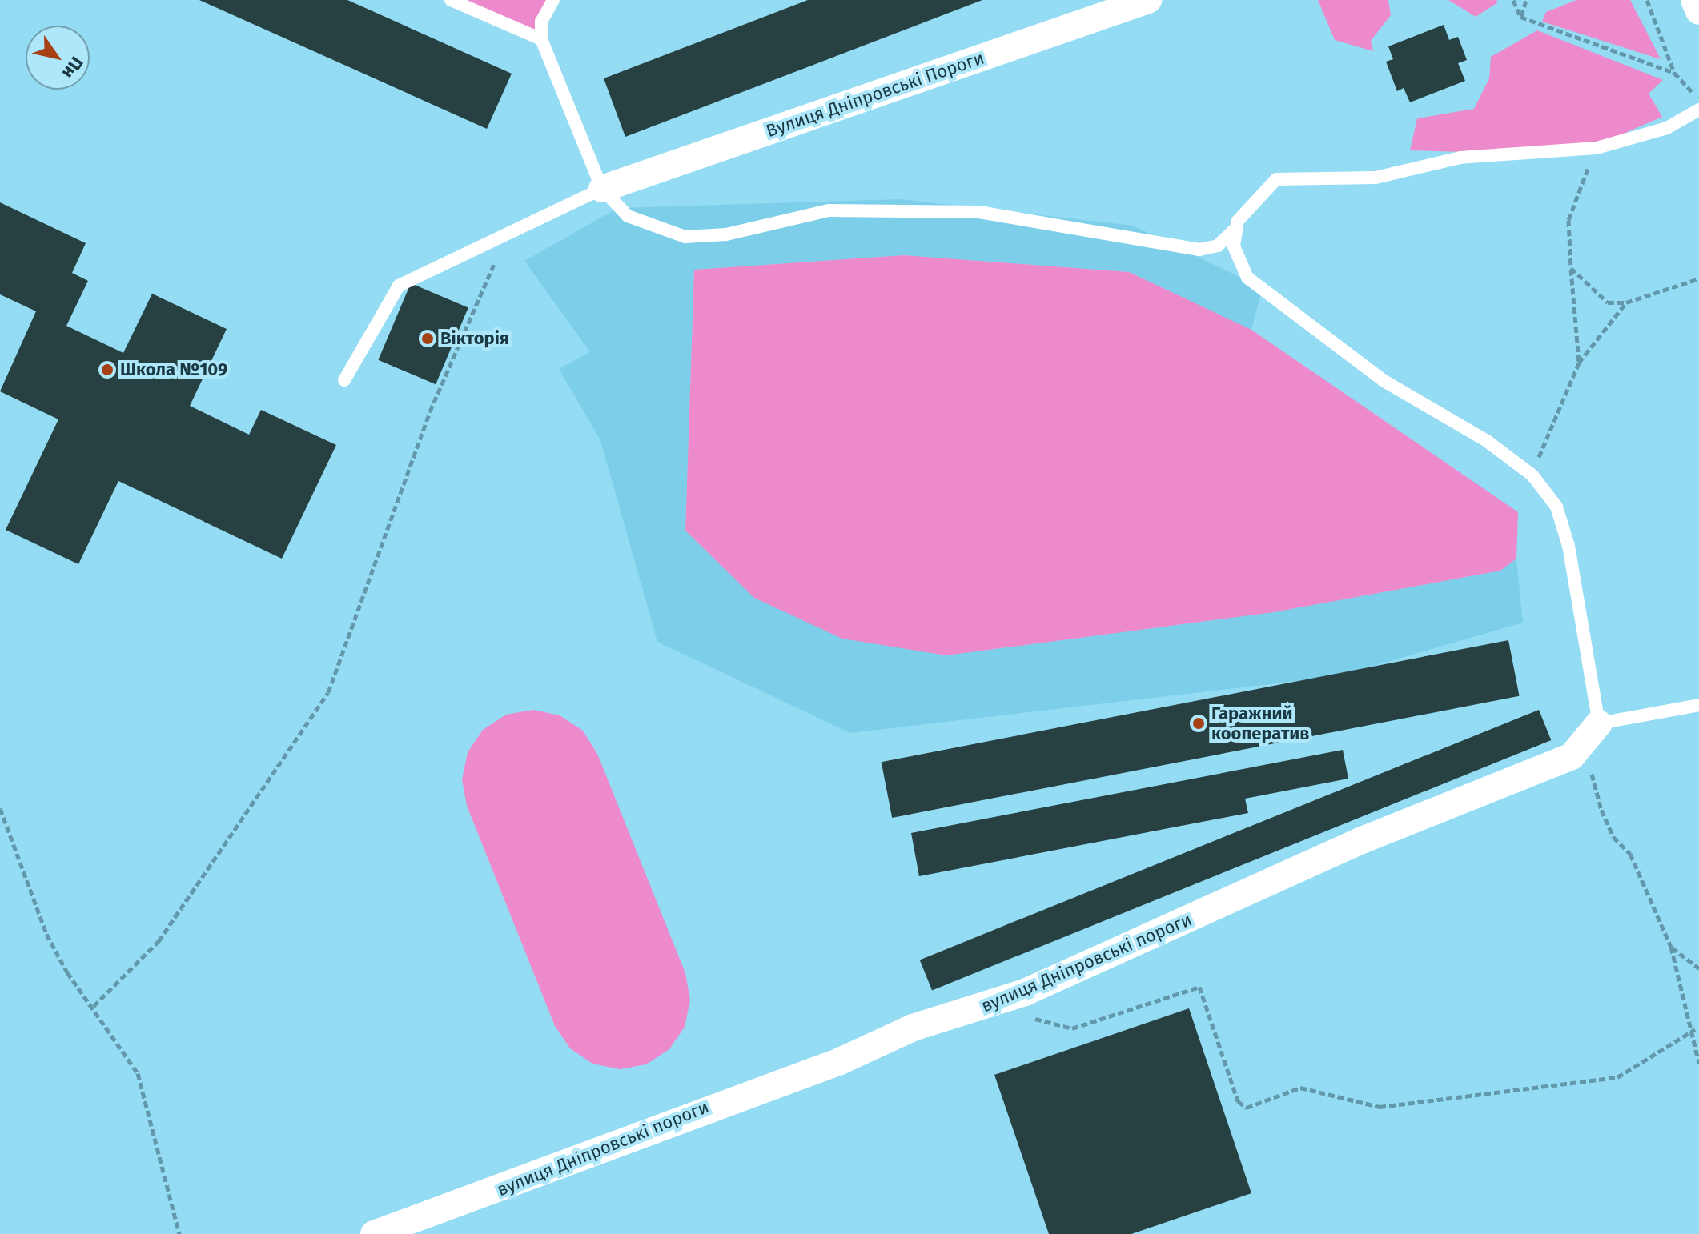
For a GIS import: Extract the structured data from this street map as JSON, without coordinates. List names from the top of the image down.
{
  "streets": {
    "street": ["Вулиця Дніпровські Пороги", "вулиця Дніпровські пороги"]
  },
  "places": ["Вікторія", "Школа №109", "Гаражний кооператив"],
  "north": "bottom right"
}
